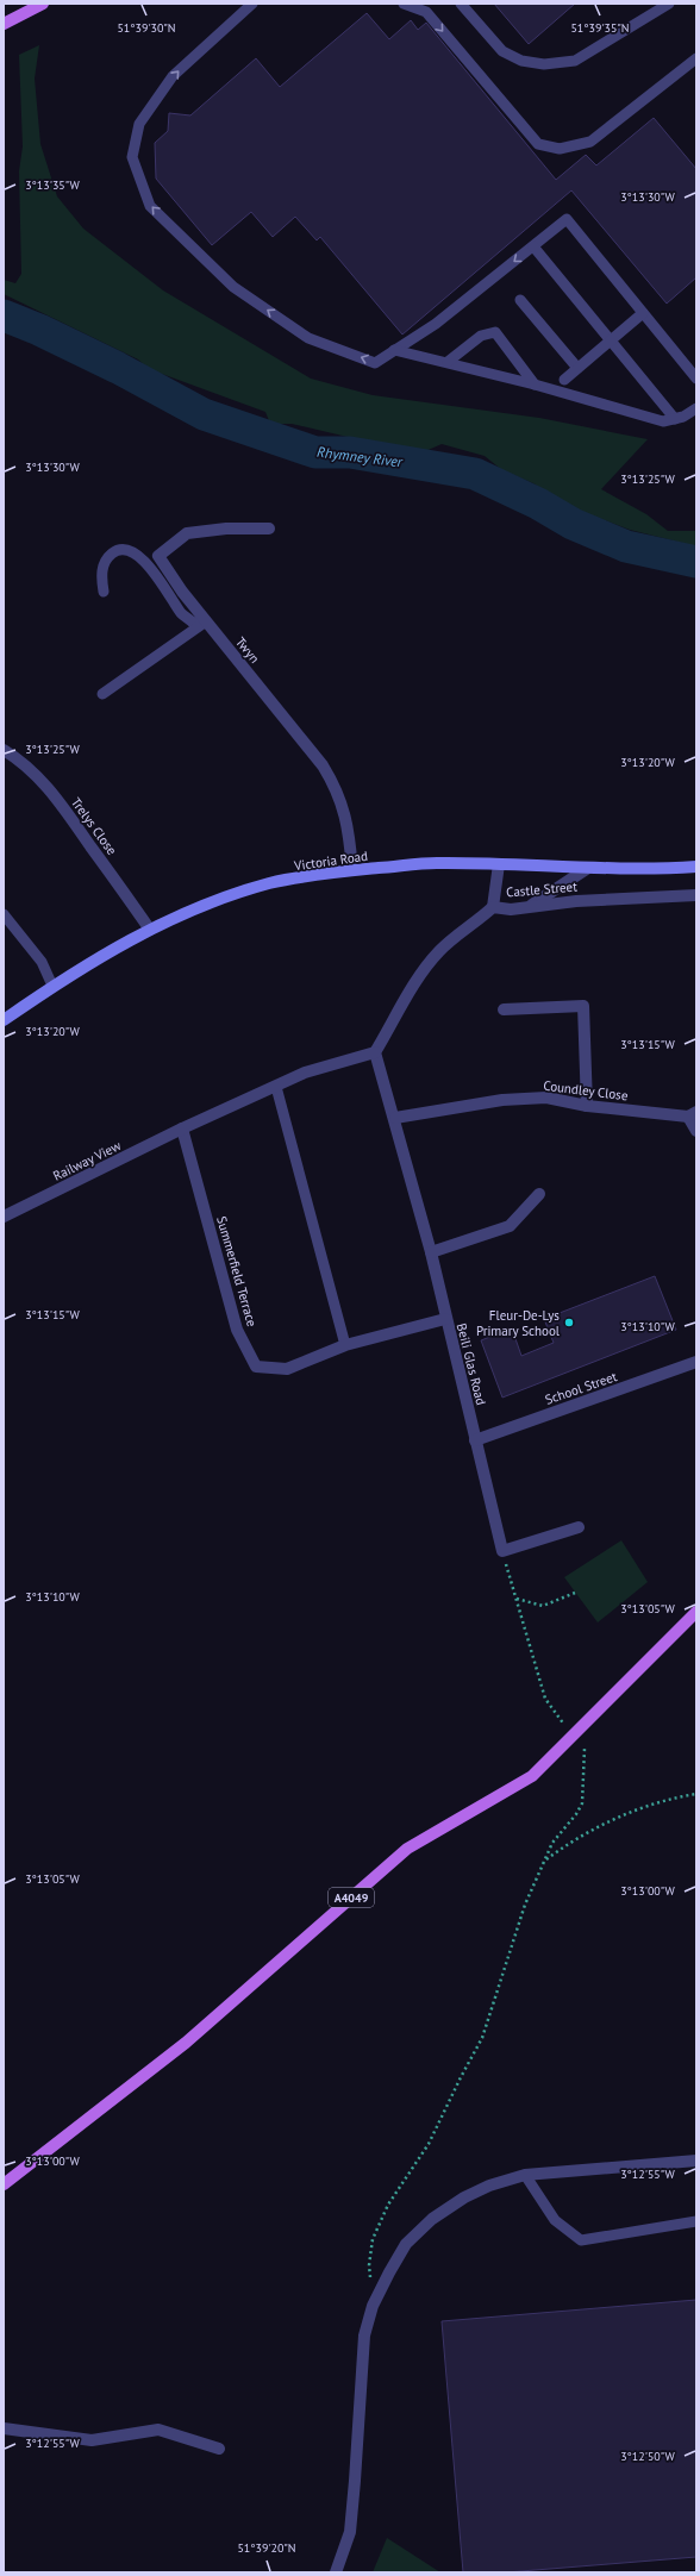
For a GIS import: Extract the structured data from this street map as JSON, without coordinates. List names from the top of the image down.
{
  "streets": {
    "main road": ["Victoria Road", "A4049"],
    "street": [
      "Twyn",
      "Trelys Close",
      "Castle Street",
      "Coundley Close",
      "Railway View",
      "Summerfield Terrace",
      "Beili Glas Road",
      "School Street"
    ]
  },
  "crossings": [
    ["Twyn", "Victoria Road"],
    ["Trelys Close", "Victoria Road"],
    ["Castle Street", "Railway View"],
    ["Castle Street", "Beili Glas Road"],
    ["Coundley Close", "Beili Glas Road"],
    ["Railway View", "Summerfield Terrace"],
    ["Railway View", "Beili Glas Road"],
    ["Summerfield Terrace", "Beili Glas Road"],
    ["Beili Glas Road", "School Street"]
  ],
  "water": ["Rhymney River"],
  "places": ["Fleur-De-Lys Primary School"],
  "coordinates": [
    "51°39'35\"N",
    "51°39'30\"N",
    "3°13'35\"W",
    "3°13'30\"W",
    "3°13'25\"W",
    "3°13'20\"W",
    "3°13'15\"W",
    "3°13'10\"W",
    "3°13'05\"W",
    "3°13'00\"W",
    "3°12'55\"W",
    "3°12'50\"W",
    "51°39'20\"N"
  ]
}
